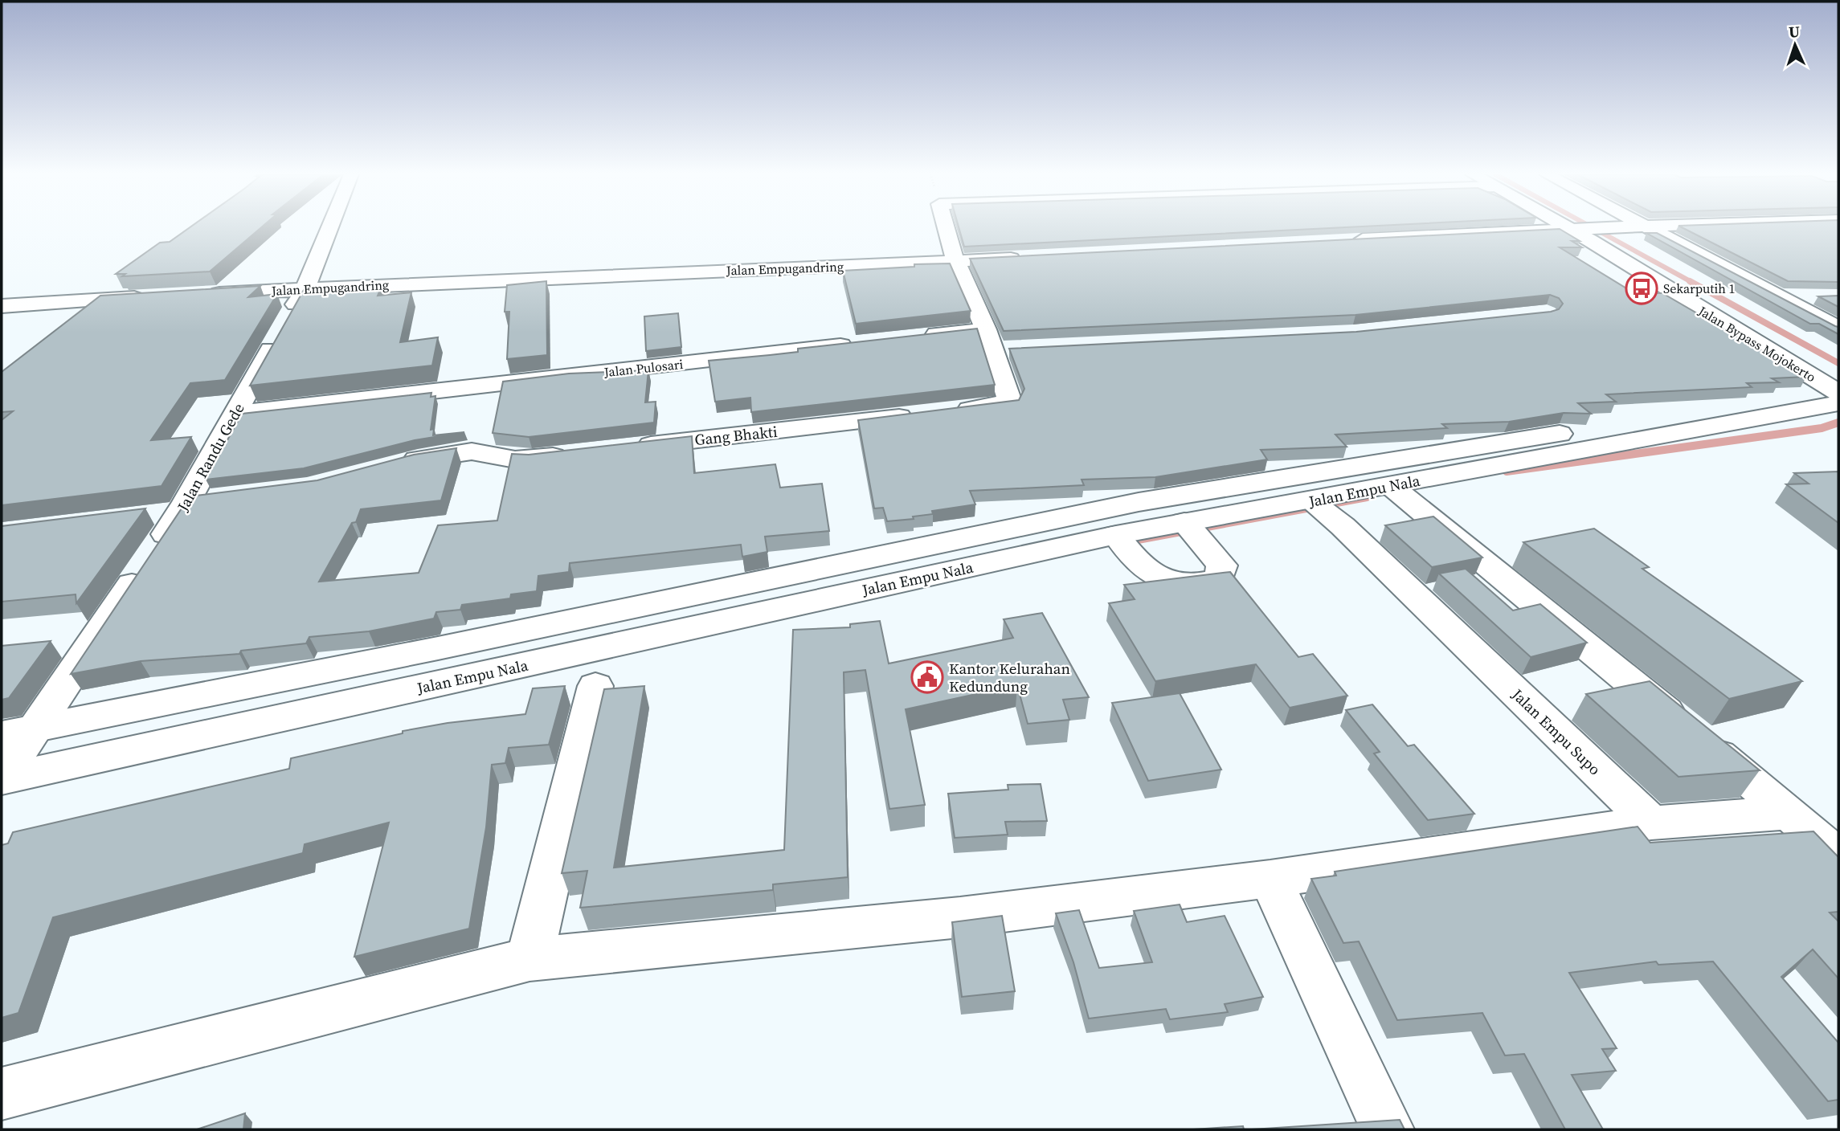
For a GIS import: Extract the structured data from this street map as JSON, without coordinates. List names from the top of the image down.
{
  "streets": {
    "main road": [
      "Jalan Empugandring",
      "Jalan Bypass Mojokerto",
      "Jalan Pulosari",
      "Gang Bhakti",
      "Jalan Randu Gede",
      "Jalan Empu Nala",
      "Jalan Empu Supo"
    ]
  },
  "crossings": [
    ["Jalan Empugandring", "Jalan Randu Gede"],
    ["Jalan Bypass Mojokerto", "Jalan Empu Nala"],
    ["Jalan Pulosari", "Jalan Randu Gede"],
    ["Jalan Randu Gede", "Jalan Empu Nala"],
    ["Jalan Empu Nala", "Jalan Empu Supo"]
  ],
  "places": {
    "bus stop": ["Sekarputih 1"],
    "public building": ["Kantor Kelurahan Kedundung"]
  },
  "north": "top"
}
